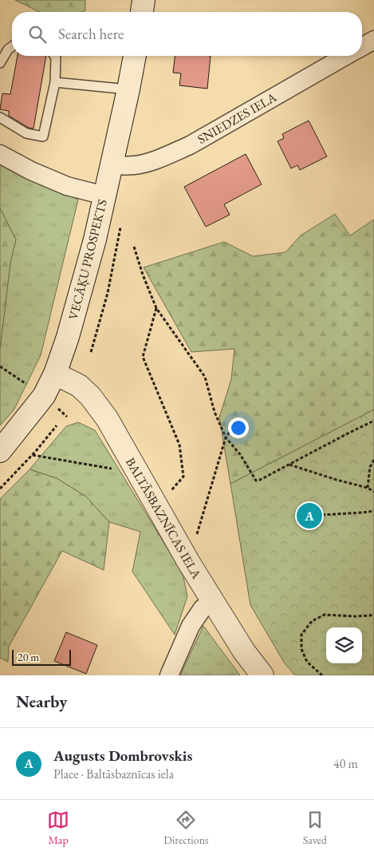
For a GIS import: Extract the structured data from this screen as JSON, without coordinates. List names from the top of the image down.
{
  "streets": {
    "main road": ["VECĀĶU PROSPEKTS", "BALTĀSBAZNĪCAS IELA"],
    "street": ["SNIEDZES IELA"]
  },
  "crossings": [
    ["SNIEDZES IELA", "VECĀĶU PROSPEKTS"],
    ["VECĀĶU PROSPEKTS", "BALTĀSBAZNĪCAS IELA"]
  ],
  "scale_bar": "20 m",
  "page": {
    "search": "Search here",
    "pins": "A",
    "scale": "20 m",
    "heading": "Nearby",
    "list": [
      {
        "mark": "A",
        "name": "Augusts Dombrovskis",
        "note": "Place · Baltāsbaznīcas iela",
        "value": "40 m"
      }
    ],
    "nav": ["Map", "Directions", "Saved"]
  }
}
